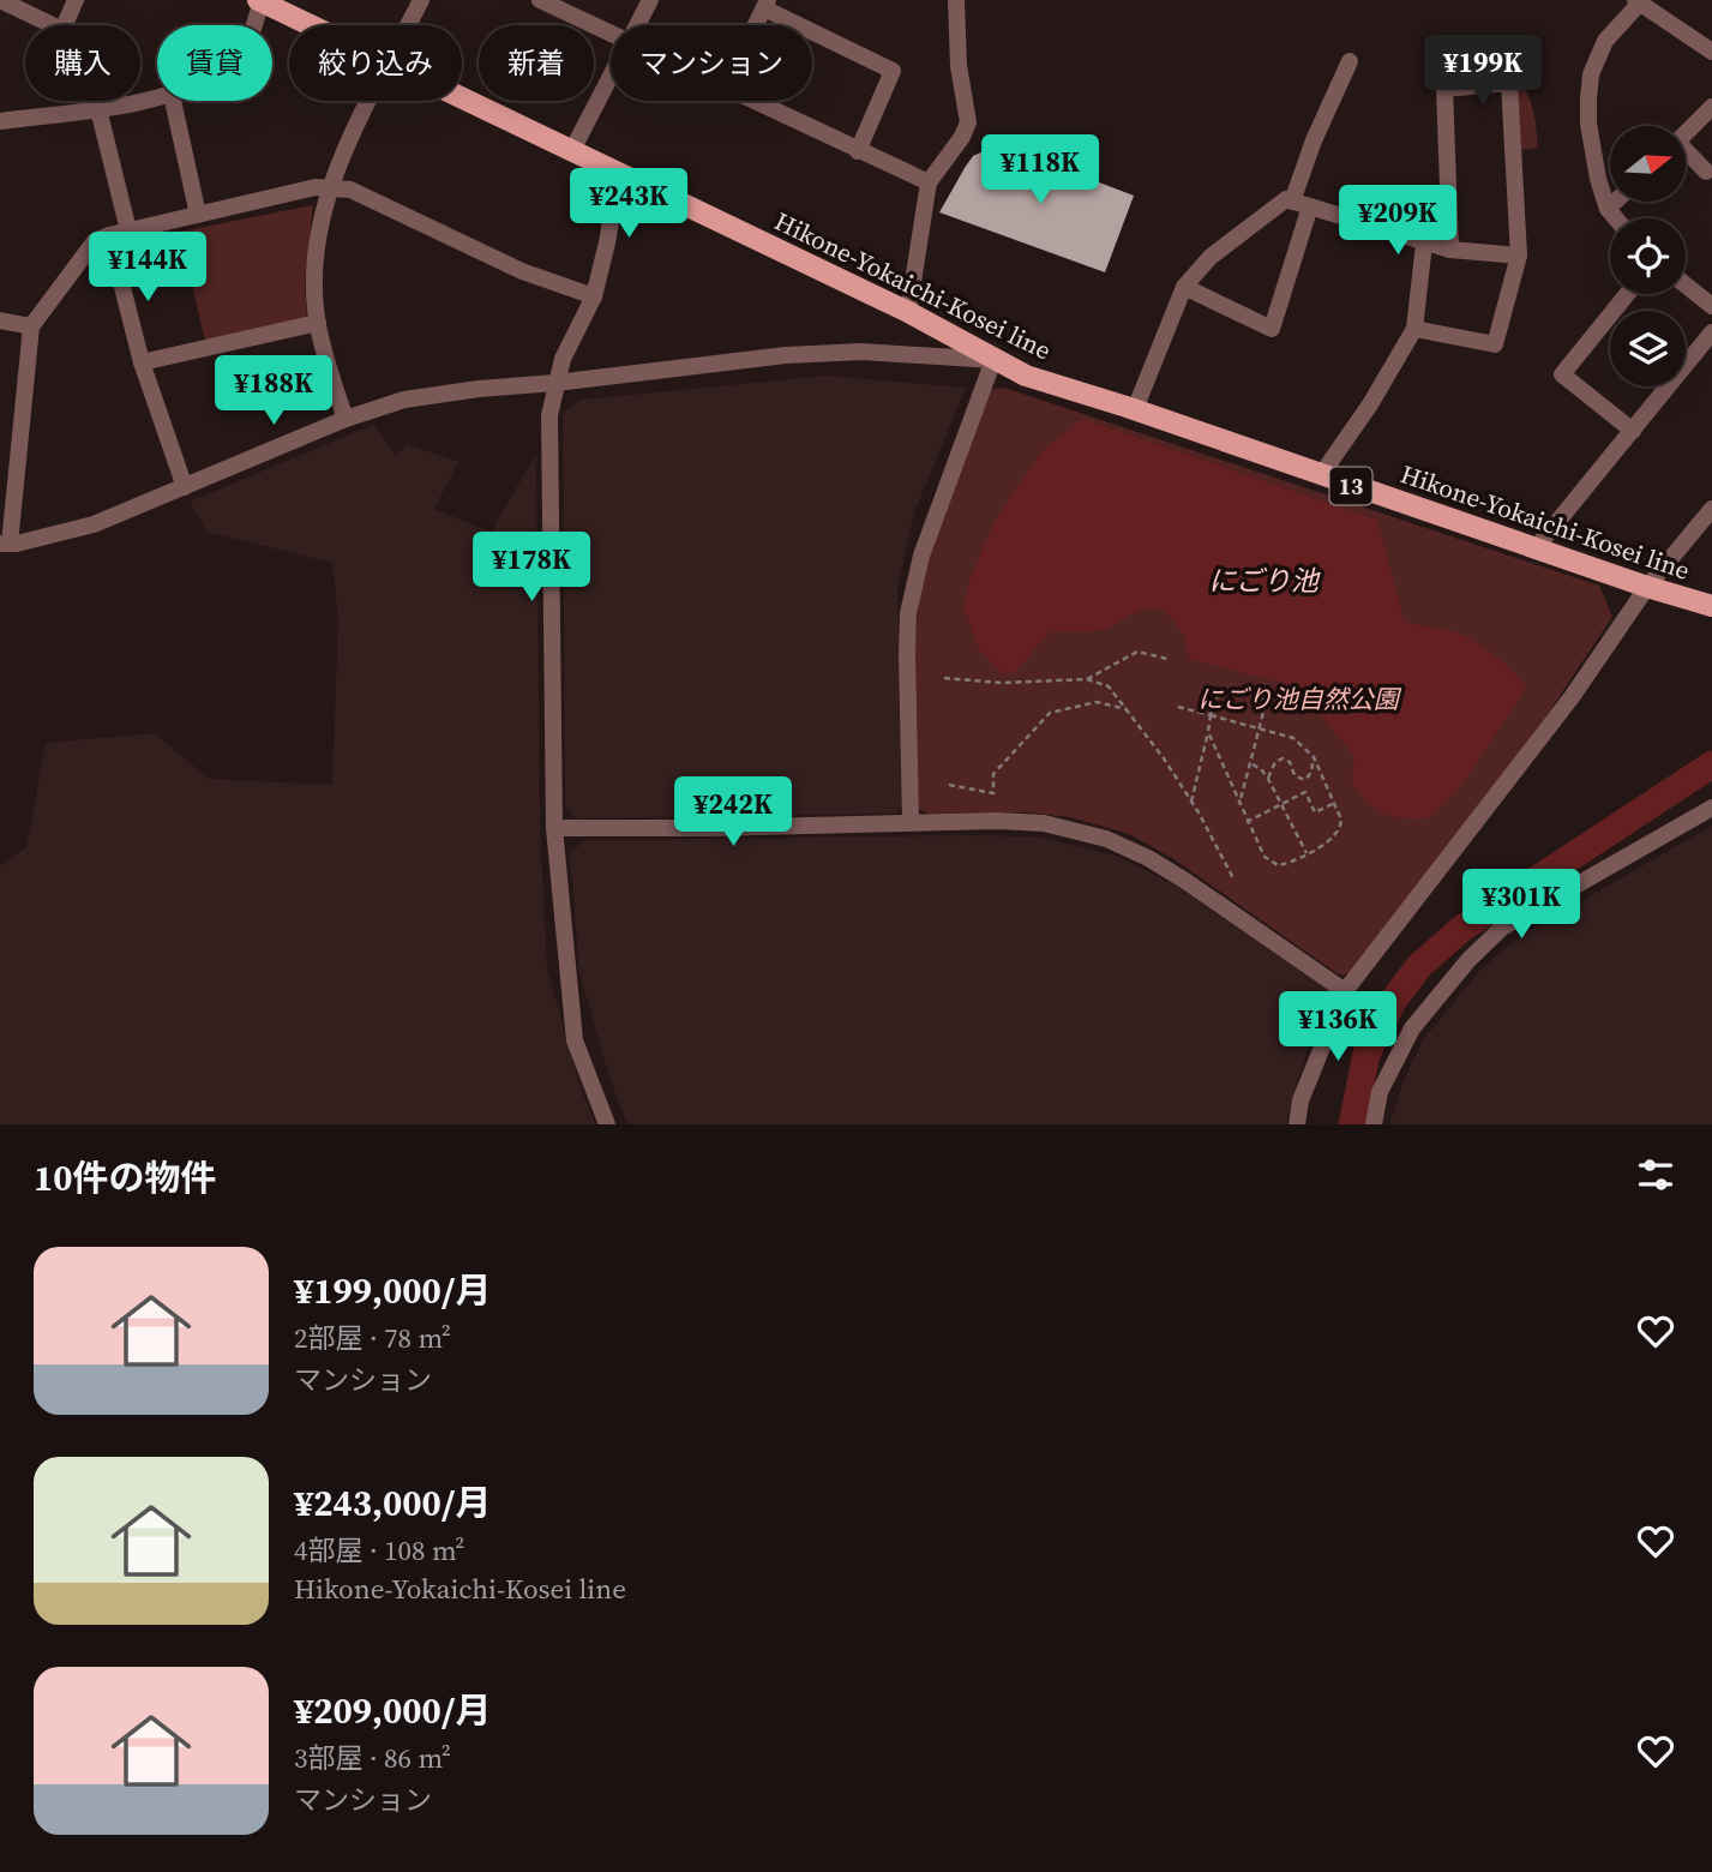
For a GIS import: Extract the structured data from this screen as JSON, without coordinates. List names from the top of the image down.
{
  "streets": {
    "main road": ["Hikone-Yokaichi-Kosei line", "13"]
  },
  "water": ["にごり池"],
  "parks": ["にごり池自然公園"],
  "north": "right",
  "page": {
    "chip": [
      "購入",
      "賃貸",
      "絞り込み",
      "新着",
      "マンション"
    ],
    "price": [
      "¥199K",
      "¥118K",
      "¥243K",
      "¥209K",
      "¥144K",
      "¥188K",
      "¥178K",
      "¥242K",
      "¥301K",
      "¥136K"
    ],
    "heading": "10件の物件",
    "list": [
      {
        "name": "¥199,000/月",
        "note": "2部屋 · 78 m² · マンション"
      },
      {
        "name": "¥243,000/月",
        "note": "4部屋 · 108 m² · Hikone-Yokaichi-Kosei line"
      },
      {
        "name": "¥209,000/月",
        "note": "3部屋 · 86 m² · マンション"
      }
    ]
  }
}
